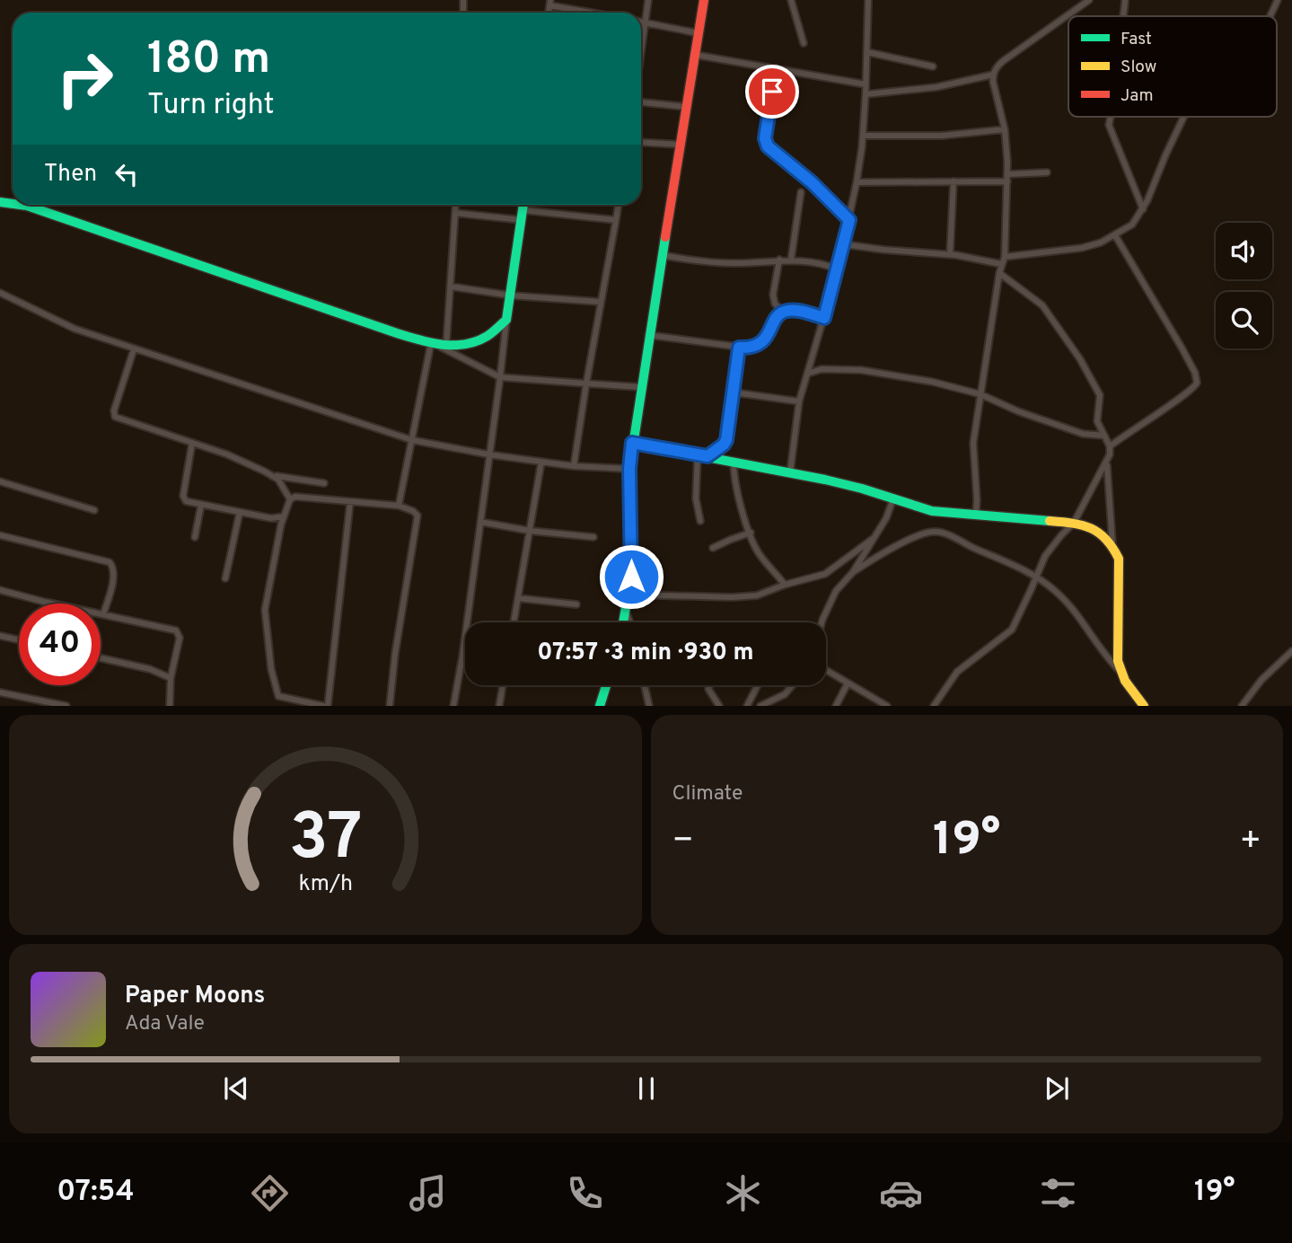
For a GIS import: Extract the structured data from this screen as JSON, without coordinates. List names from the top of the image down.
{
  "legend": ["Fast", "Slow", "Jam"],
  "page": {
    "turn": ["180 m", "Turn right"],
    "then": "Then",
    "limit": "40",
    "trip": "07:57 · 3 min · 930 m",
    "tile": "Climate",
    "heat": ["−", "19°", "+"],
    "song": ["Paper Moons", "Ada Vale"],
    "tabs": ["07:54", "19°"],
    "gauge": ["37", "km/h"]
  }
}
